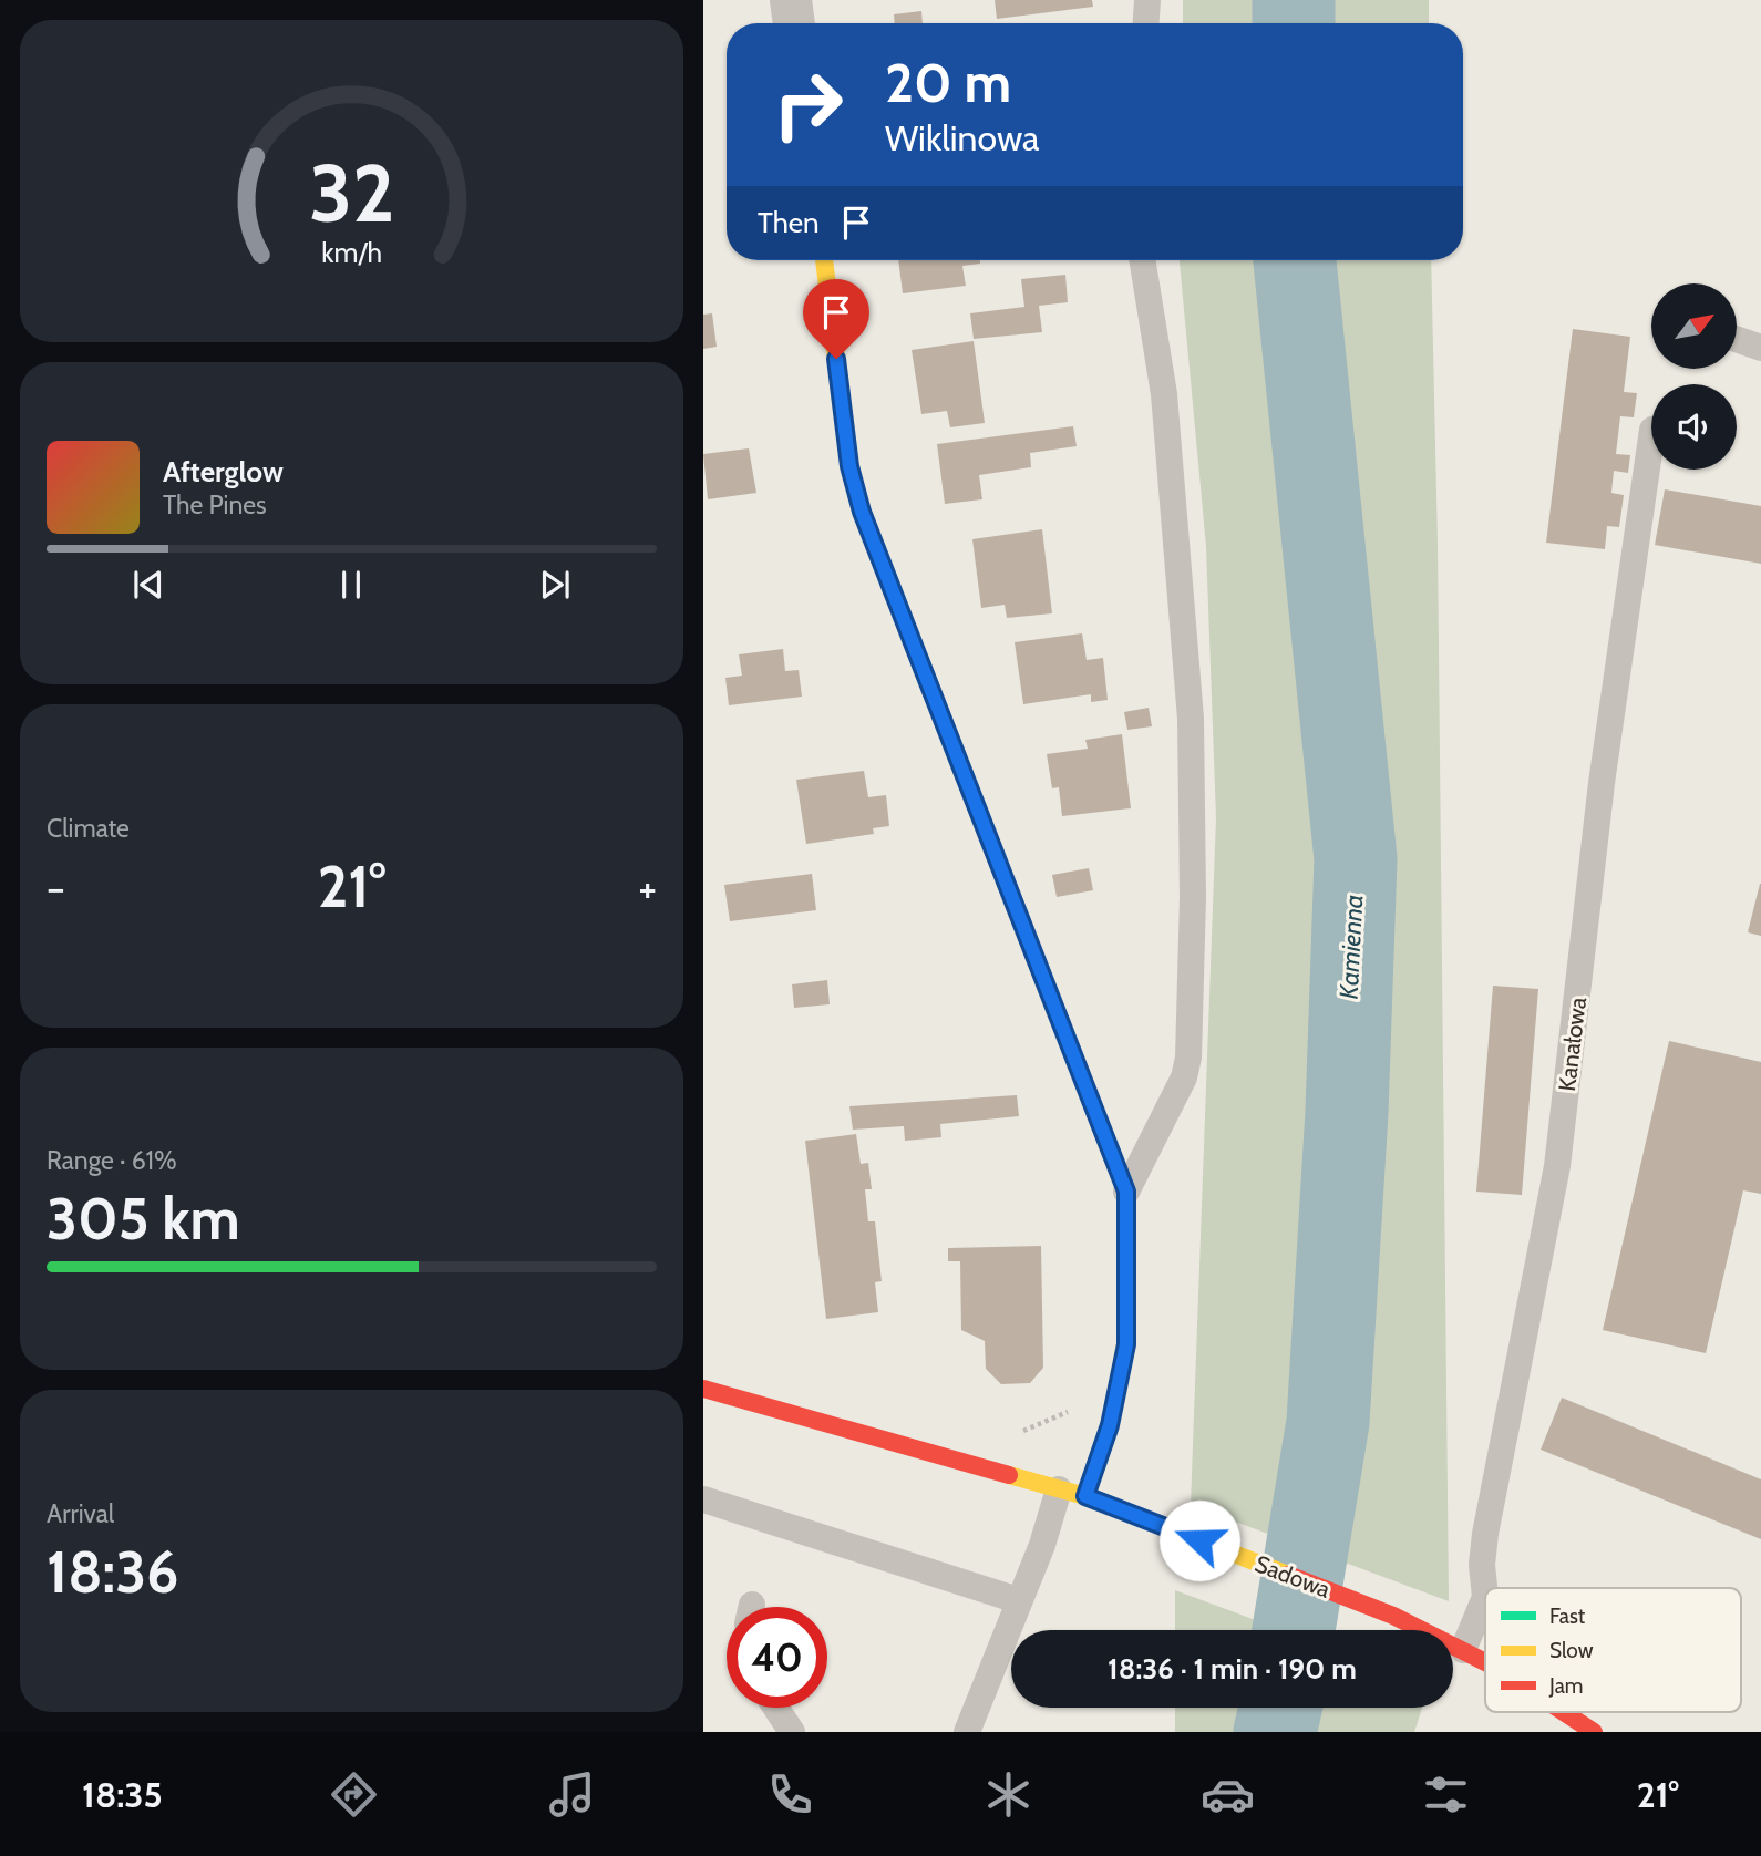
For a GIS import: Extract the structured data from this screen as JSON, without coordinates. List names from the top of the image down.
{
  "streets": {
    "street": ["Sadowa"],
    "lane": ["Kanałowa"]
  },
  "crossings": [
    ["Kanałowa", "Sadowa"]
  ],
  "water": ["Kamienna"],
  "legend": ["Fast", "Slow", "Jam"],
  "north": "top right",
  "page": {
    "turn": ["20 m", "Wiklinowa"],
    "then": "Then",
    "song": ["Afterglow", "The Pines"],
    "tile": [
      "Climate",
      ["Range · 61%", "305 km"],
      ["Arrival", "18:36"]
    ],
    "heat": ["−", "21°", "+"],
    "limit": "40",
    "trip": "18:36 · 1 min · 190 m",
    "tabs": ["18:35", "21°"],
    "gauge": ["32", "km/h"]
  }
}
